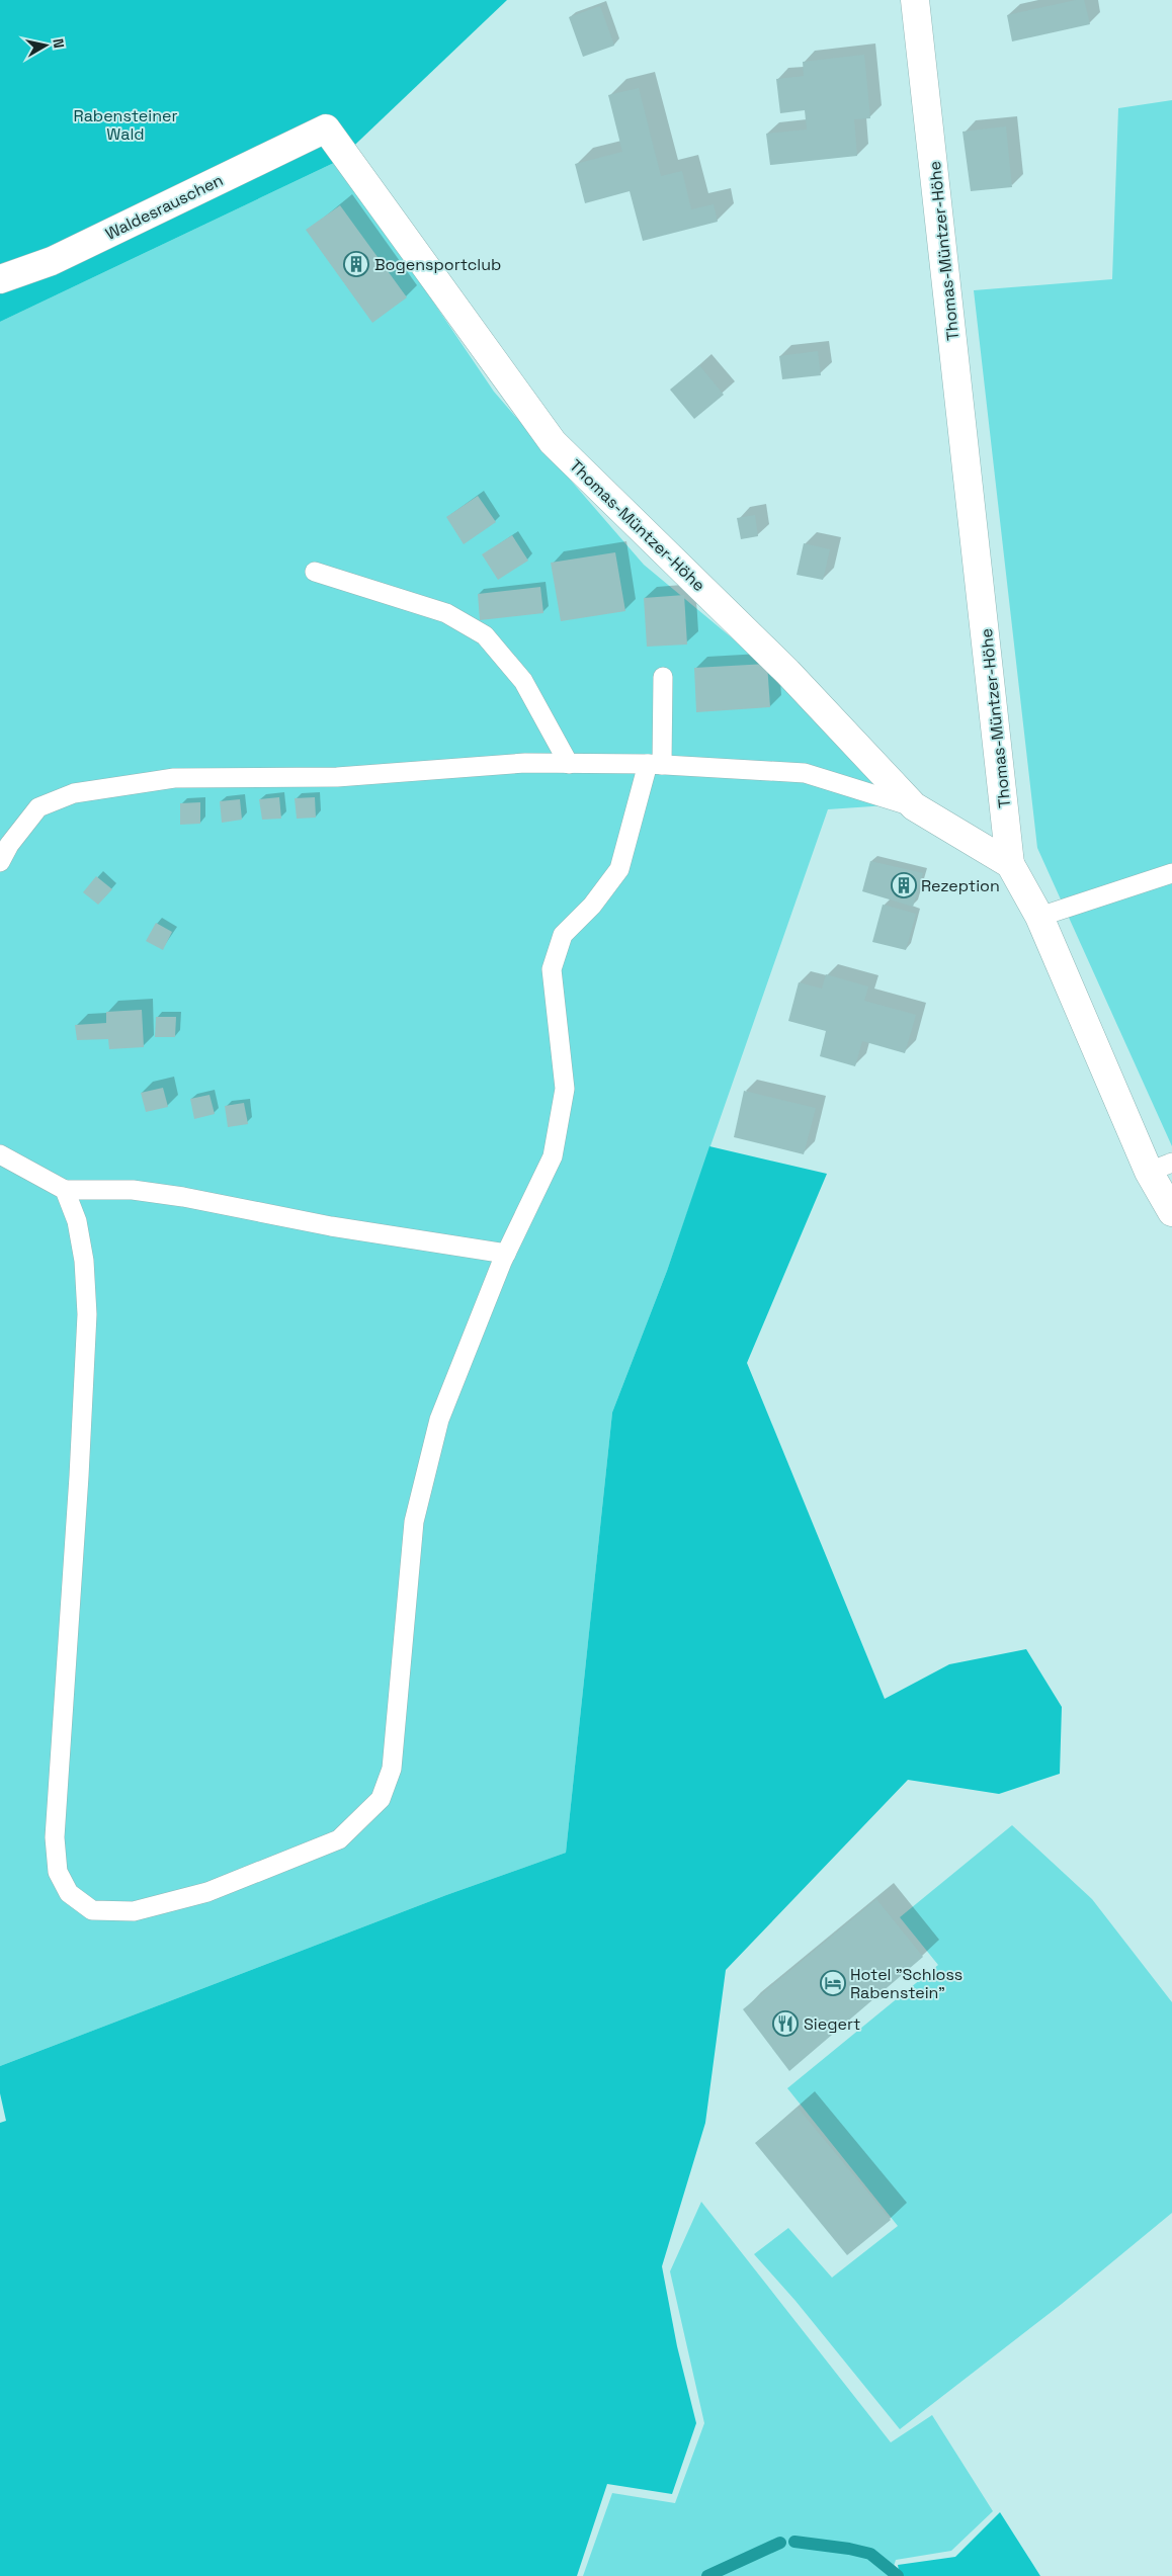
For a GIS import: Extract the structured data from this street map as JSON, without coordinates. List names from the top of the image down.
{
  "streets": {
    "street": ["Waldesrauschen", "Thomas-Müntzer-Höhe"]
  },
  "crossings": [
    ["Waldesrauschen", "Thomas-Müntzer-Höhe"]
  ],
  "parks": ["Rabensteiner Wald"],
  "places": {
    "building": ["Bogensportclub", "Rezeption"],
    "hotel": ["Hotel \"Schloss Rabenstein\""],
    "restaurant": ["Siegert"]
  },
  "north": "right"
}
